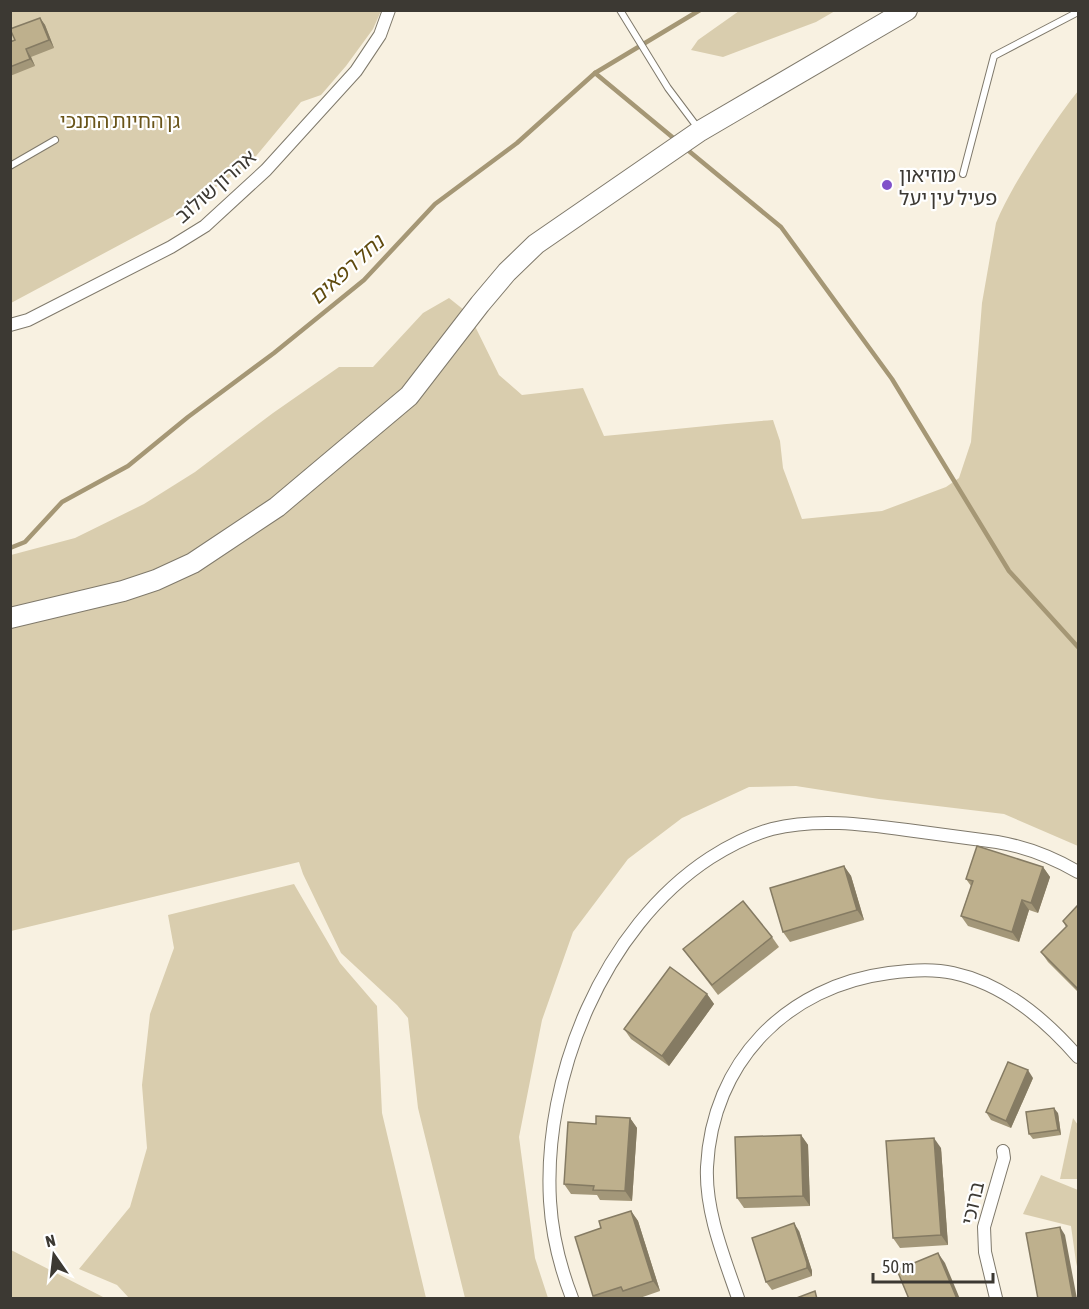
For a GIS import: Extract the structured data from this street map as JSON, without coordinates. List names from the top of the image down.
{
  "streets": {
    "street": ["אהרון שולוב", "ברוכי"]
  },
  "water": ["נחל רפאים"],
  "parks": ["גן החיות התנכי"],
  "places": ["מוזיאון פעיל עין יעל"],
  "scale_bar": "50 m",
  "north": "top"
}
